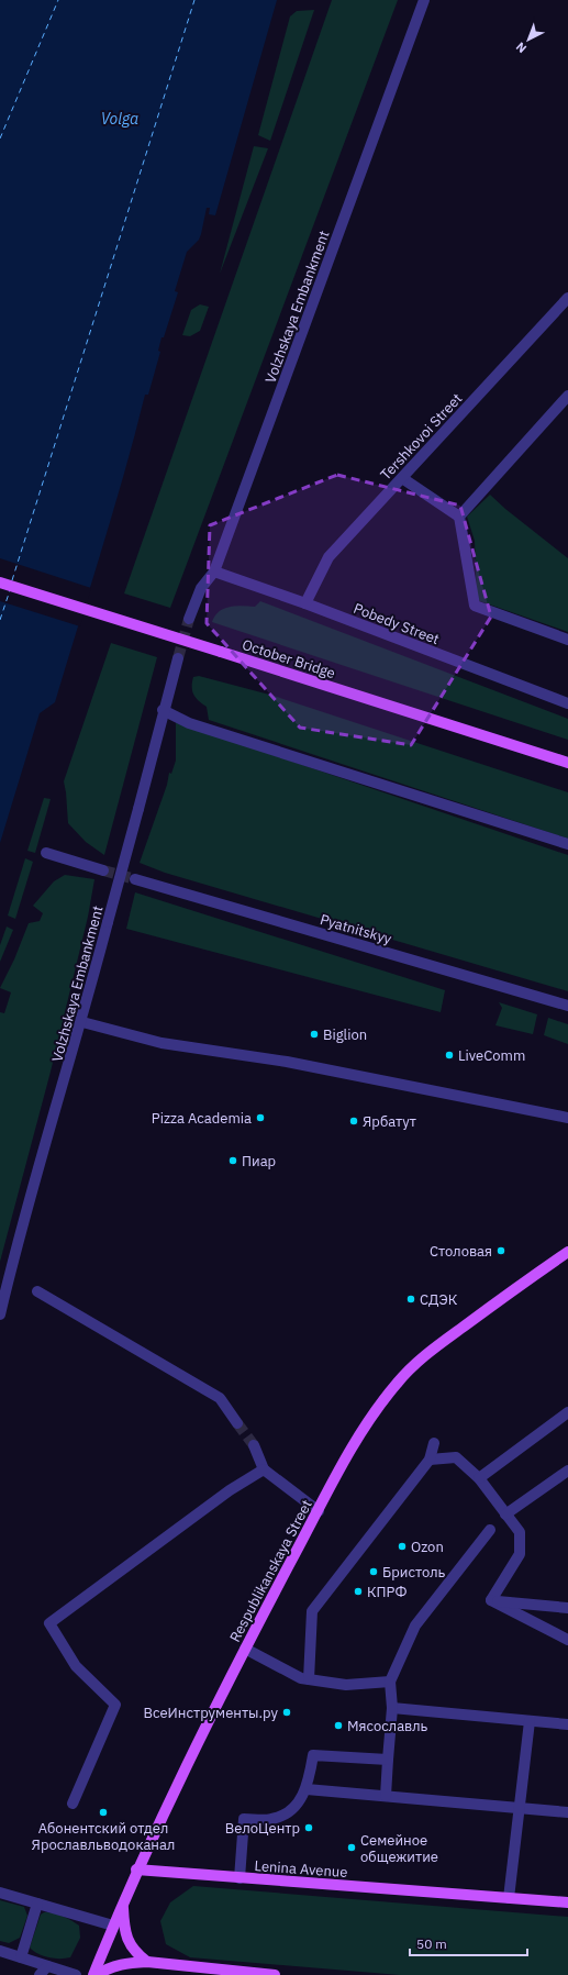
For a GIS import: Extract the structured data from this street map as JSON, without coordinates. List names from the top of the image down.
{
  "streets": {
    "main road": ["October Bridge", "Respublikanskaya Street", "Lenina Avenue"],
    "street": [
      "Volzhskaya Embankment",
      "Tershkovoi Street",
      "Pobedy Street",
      "Pyatnitskyy"
    ]
  },
  "crossings": [
    ["Volzhskaya Embankment", "Pobedy Street"],
    ["Tershkovoi Street", "Pobedy Street"],
    ["Respublikanskaya Street", "Lenina Avenue"]
  ],
  "water": ["Volga"],
  "places": [
    "Biglion",
    "LiveComm",
    "Pizza Academia",
    "Ярбатут",
    "Пиар",
    "Столовая",
    "СДЭК",
    "Ozon",
    "Бристоль",
    "КПРФ",
    "ВсеИнструменты.ру",
    "Мясославль",
    "Абонентский отдел Ярославльводоканал",
    "ВелоЦентр",
    "Семейное общежитие"
  ],
  "scale_bar": "50 m",
  "north": "bottom left"
}
